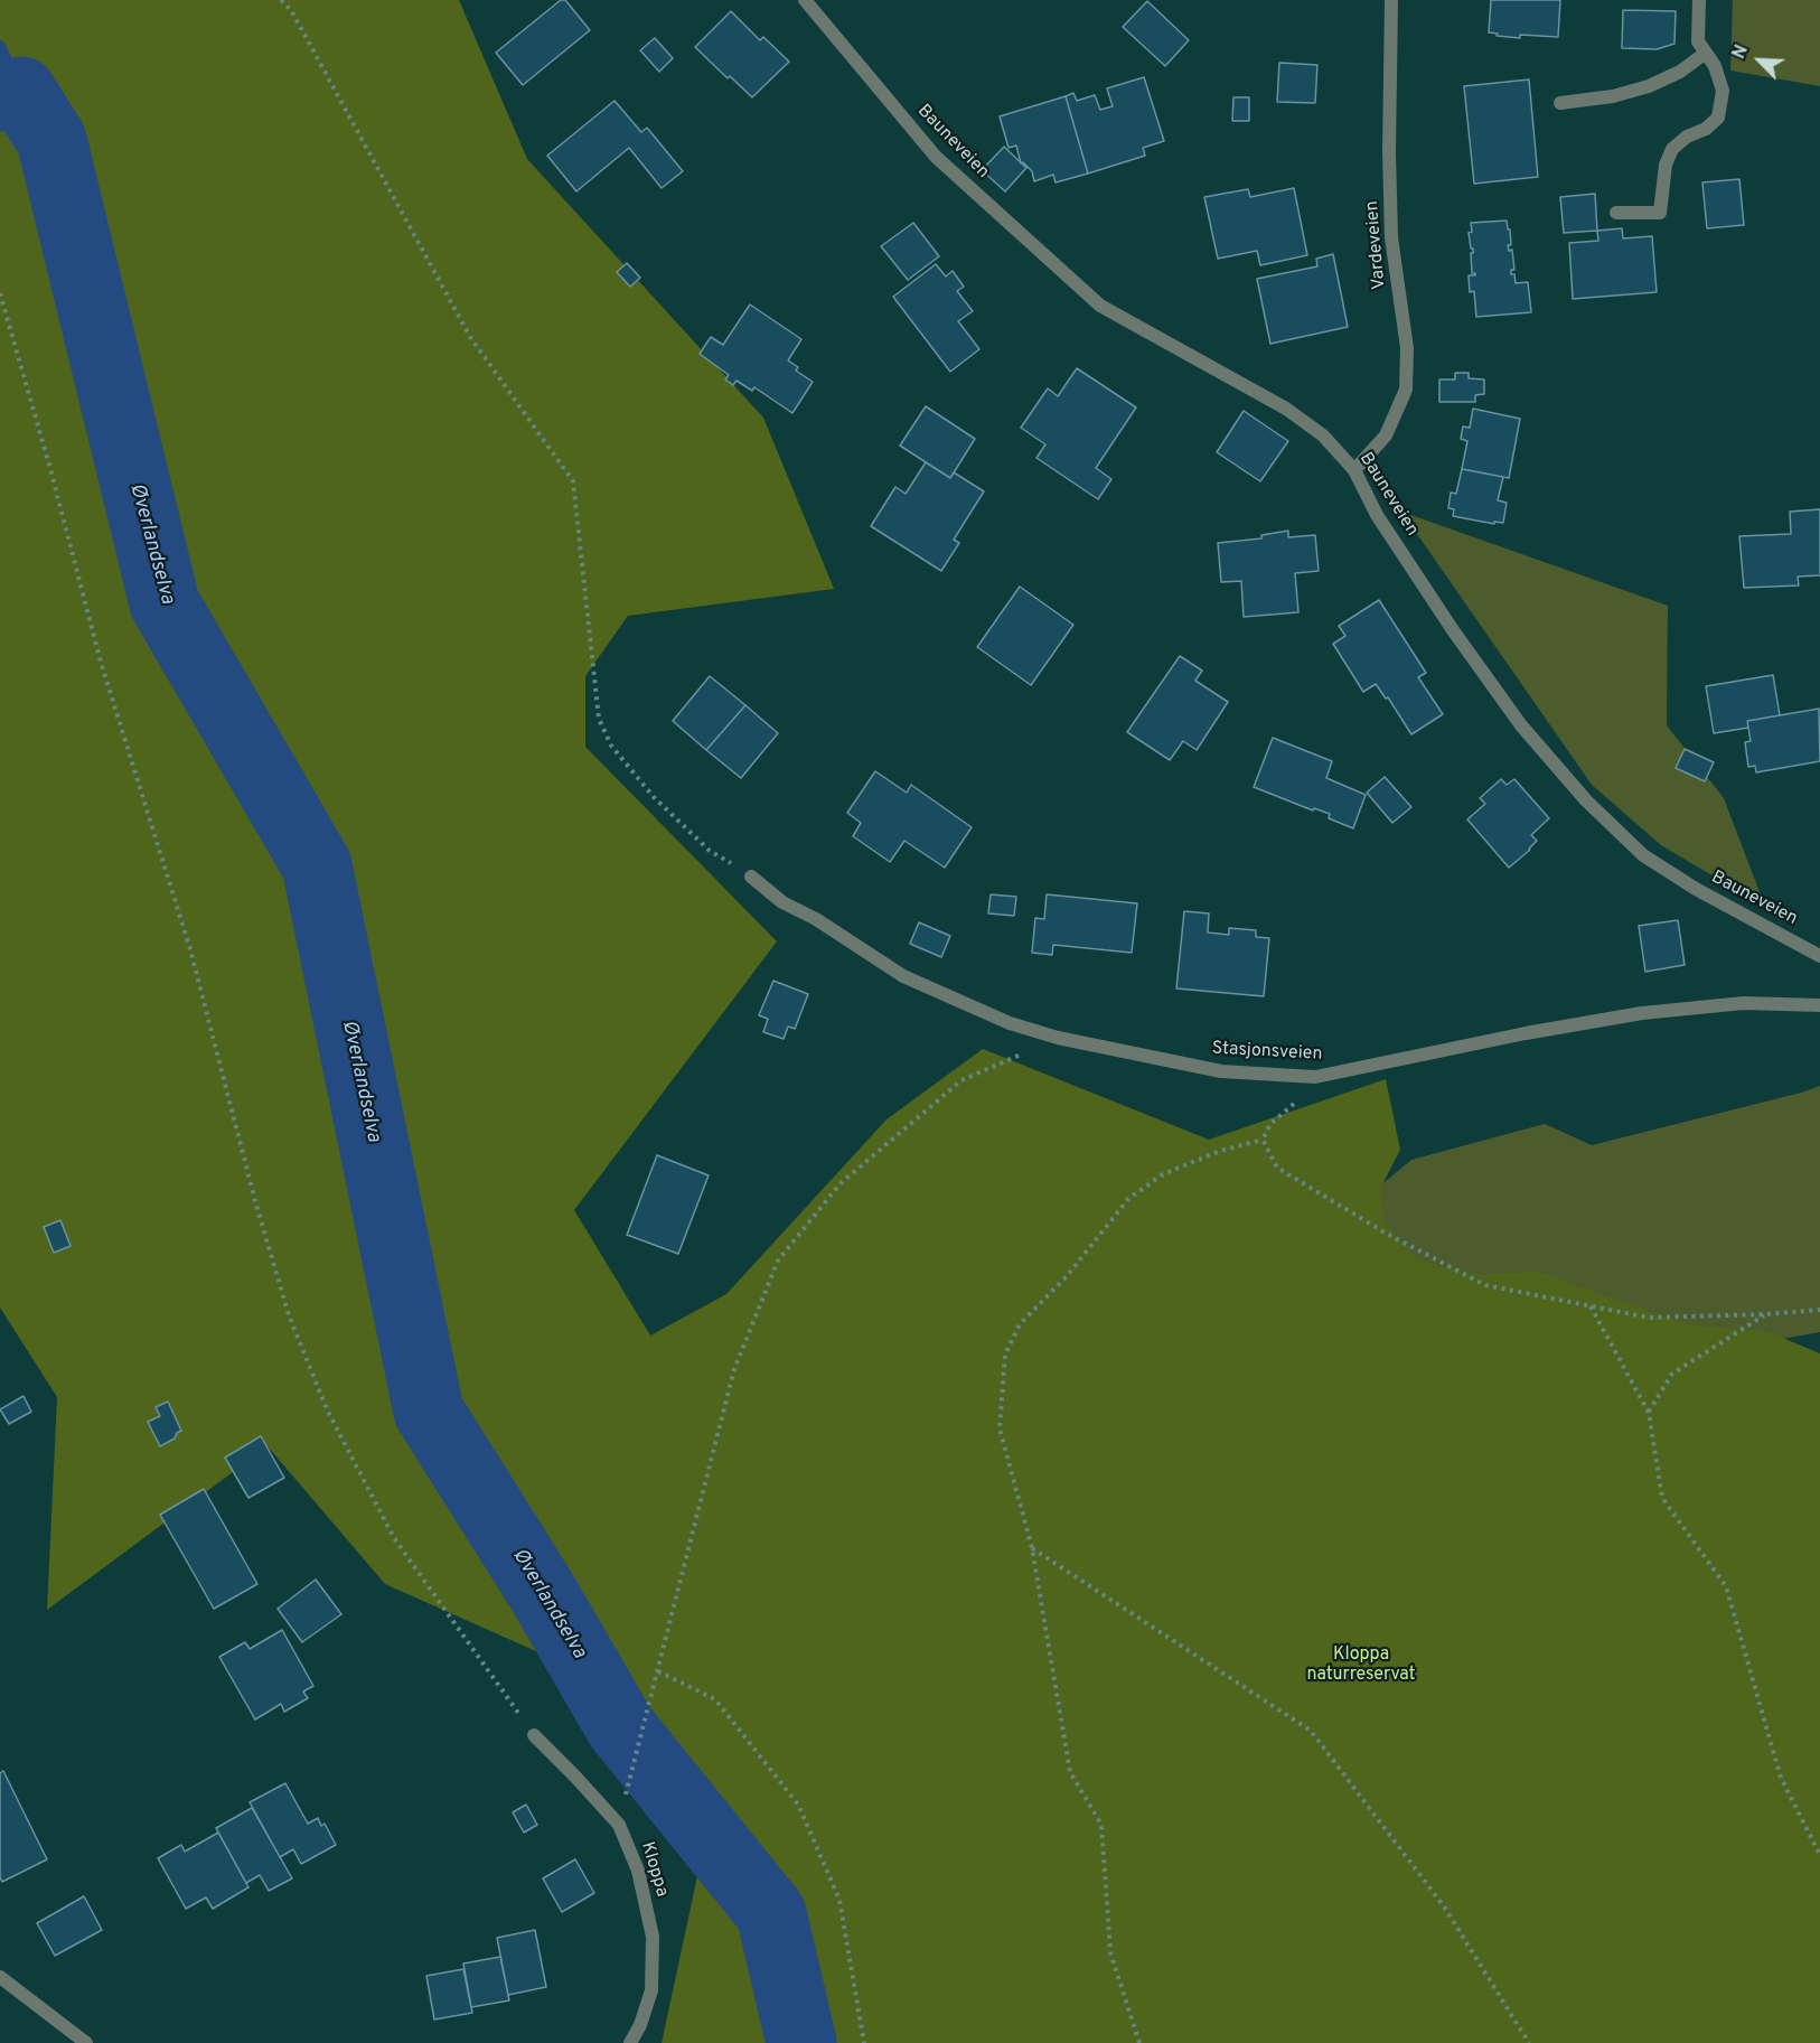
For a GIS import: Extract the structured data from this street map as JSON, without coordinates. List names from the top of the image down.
{
  "streets": {
    "street": [
      "Bauneveien",
      "Vardeveien",
      "Stasjonsveien",
      "Kloppa"
    ]
  },
  "crossings": [
    ["Bauneveien", "Vardeveien"]
  ],
  "water": ["Øverlandselva"],
  "parks": ["Kloppa naturreservat"],
  "north": "top left"
}
